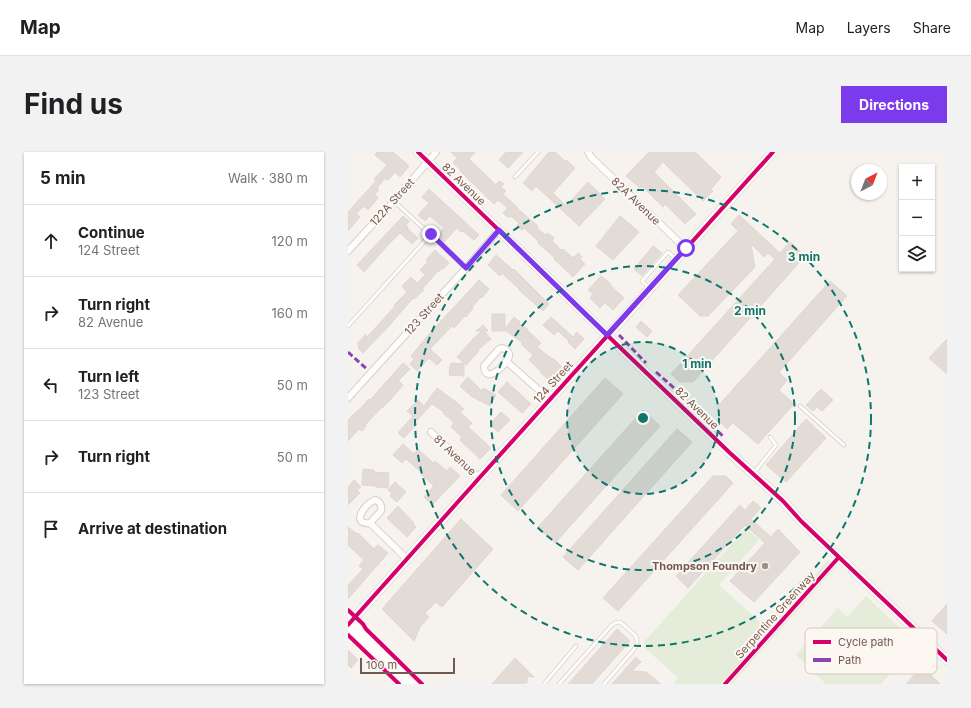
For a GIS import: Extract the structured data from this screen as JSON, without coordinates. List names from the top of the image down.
{
  "streets": {
    "street": [
      "82 Avenue",
      "82A Avenue",
      "122A Street",
      "123 Street",
      "124 Street",
      "81 Avenue"
    ],
    "cycle path": ["Serpentine Greenway"]
  },
  "crossings": [
    ["82 Avenue", "122A Street"],
    ["82 Avenue", "123 Street"],
    ["82 Avenue", "124 Street"],
    ["82A Avenue", "124 Street"],
    ["124 Street", "81 Avenue"]
  ],
  "places": ["Thompson Foundry"],
  "legend": ["Cycle path", "Path"],
  "scale_bar": "100 m",
  "north": "top right",
  "page": {
    "header": "Map",
    "nav": ["Map", "Layers", "Share"],
    "buttons": "Directions",
    "title": "Find us",
    "heading": ["5 min", "Walk · 380 m"],
    "map_buttons": ["+", "−"],
    "list": [
      ["Continue", "124 Street", "120 m"],
      ["Turn right", "82 Avenue", "160 m"],
      ["Turn left", "123 Street", "50 m"],
      ["Turn right", "50 m"],
      "Arrive at destination"
    ],
    "scale": "100 m"
  },
  "rings": ["3 min", "2 min", "1 min"]
}
